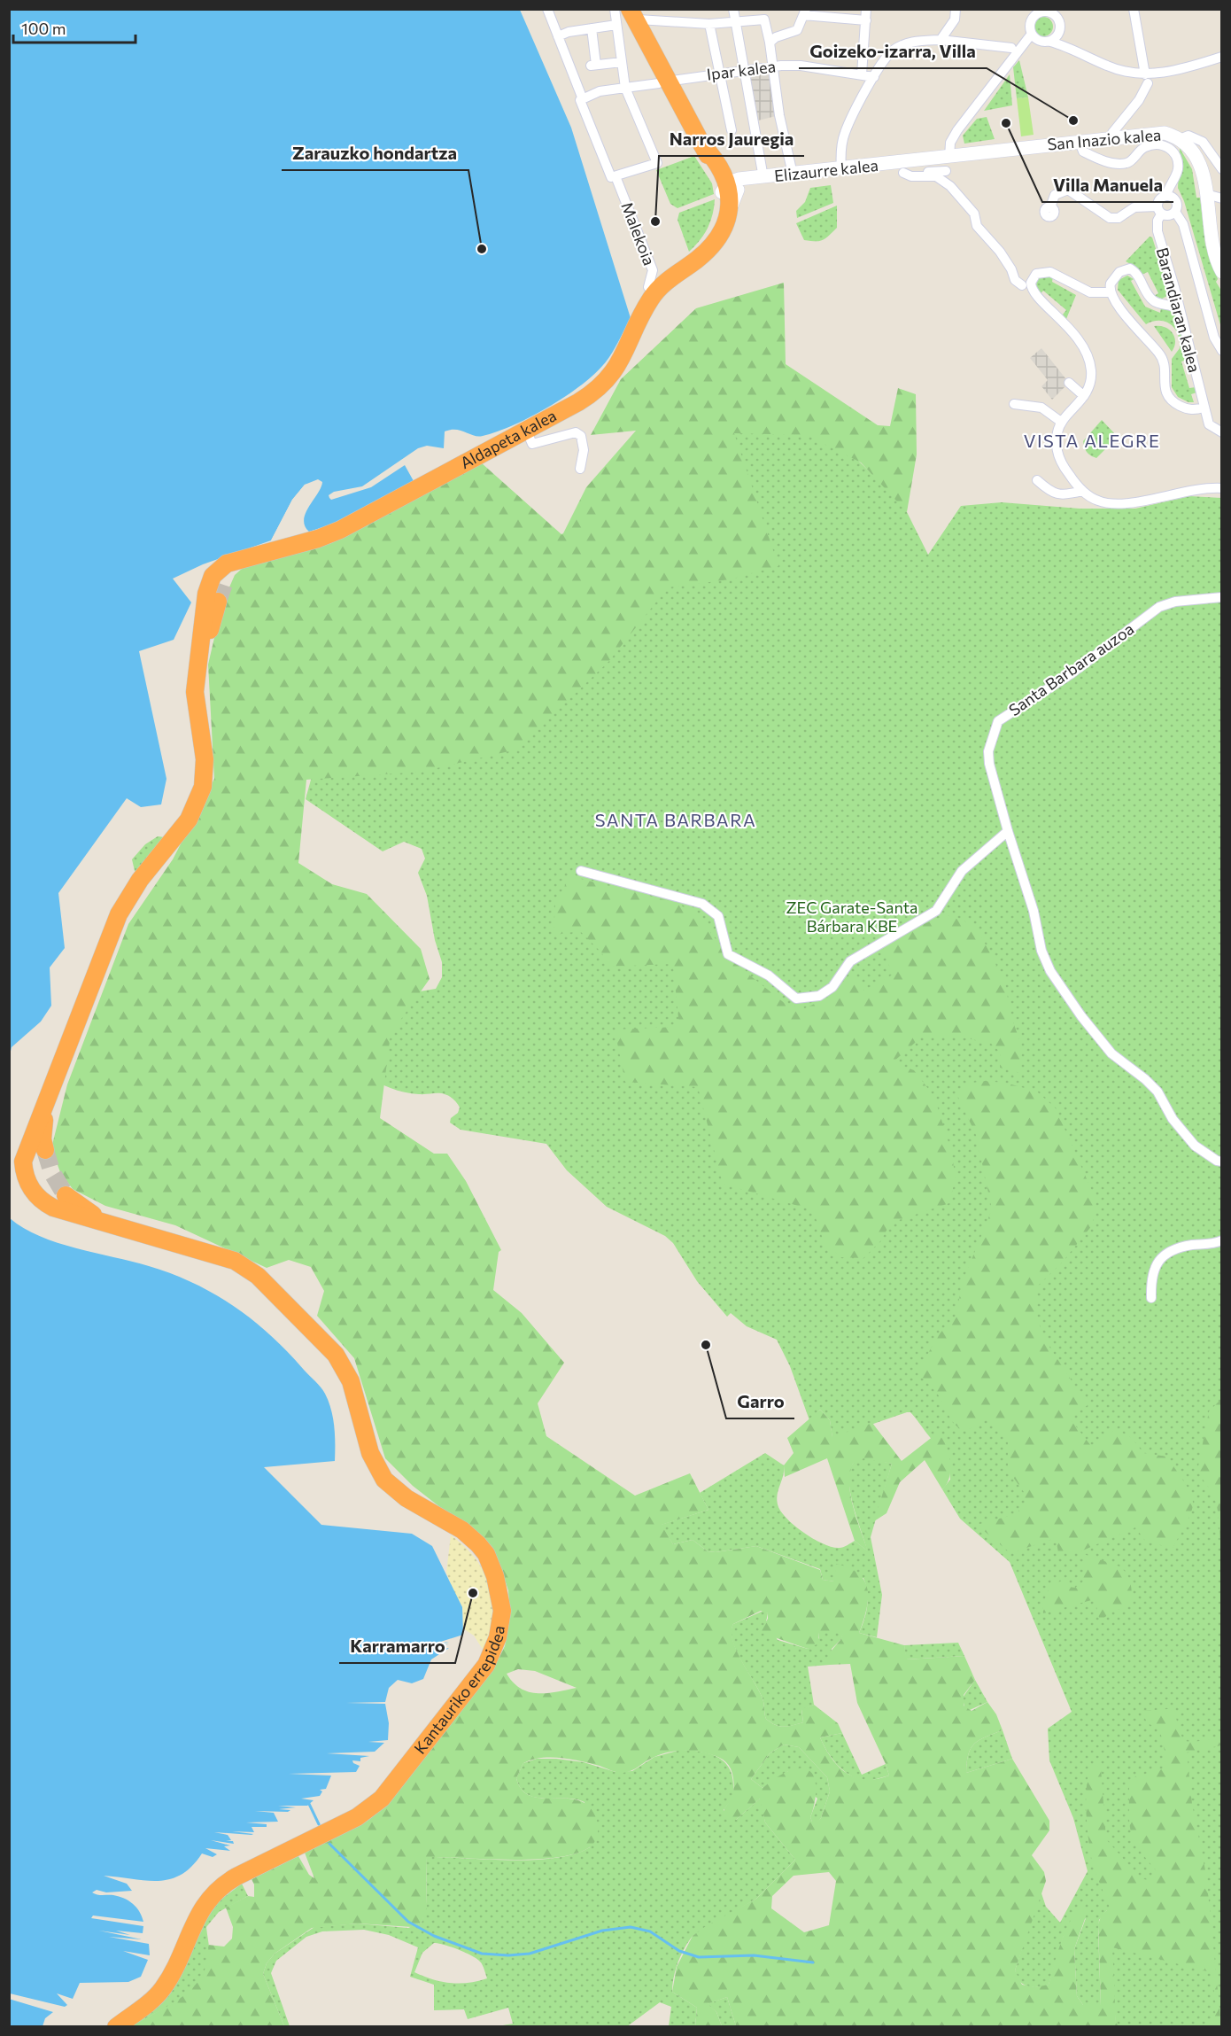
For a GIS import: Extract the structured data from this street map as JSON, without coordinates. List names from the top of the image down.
{
  "streets": {
    "highway": ["Aldapeta kalea", "Kantauriko errepidea"],
    "main road": ["San Inazio kalea", "Elizaurre kalea"],
    "street": [
      "Ipar kalea",
      "Malekoia",
      "Barandiaran kalea",
      "Santa Barbara auzoa"
    ]
  },
  "crossings": [
    ["San Inazio kalea", "Elizaurre kalea"],
    ["Elizaurre kalea", "Aldapeta kalea"]
  ],
  "districts": ["VISTA ALEGRE", "SANTA BARBARA"],
  "parks": ["ZEC Garate-Santa Bárbara KBE"],
  "places": [
    "Goizeko-izarra, Villa",
    "Villa Manuela",
    "Narros Jauregia",
    "Zarauzko hondartza",
    "Garro",
    "Karramarro"
  ],
  "scale_bar": "100 m"
}
